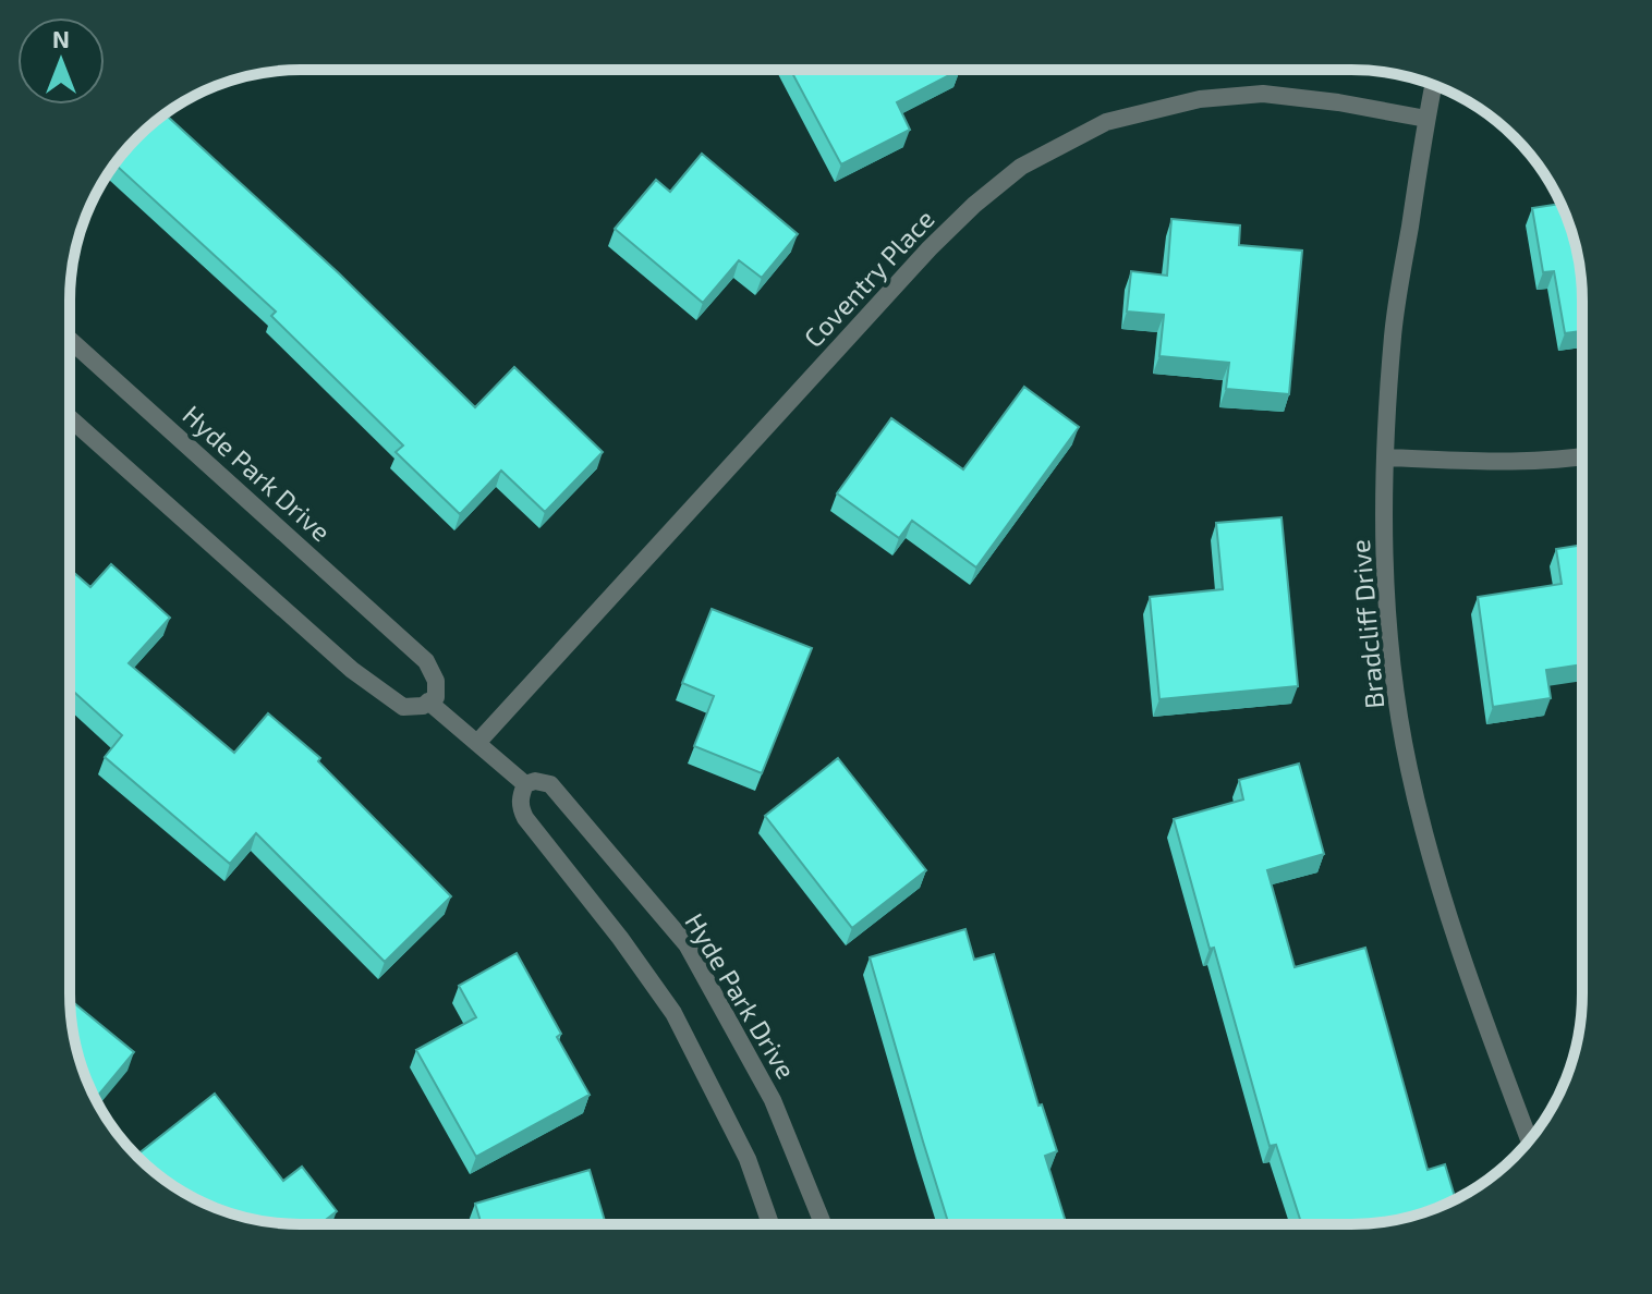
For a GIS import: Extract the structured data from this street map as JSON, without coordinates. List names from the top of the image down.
{
  "streets": {
    "street": ["Coventry Place", "Hyde Park Drive", "Bradcliff Drive"]
  },
  "crossings": [
    ["Coventry Place", "Hyde Park Drive"],
    ["Coventry Place", "Bradcliff Drive"]
  ],
  "north": "top"
}
